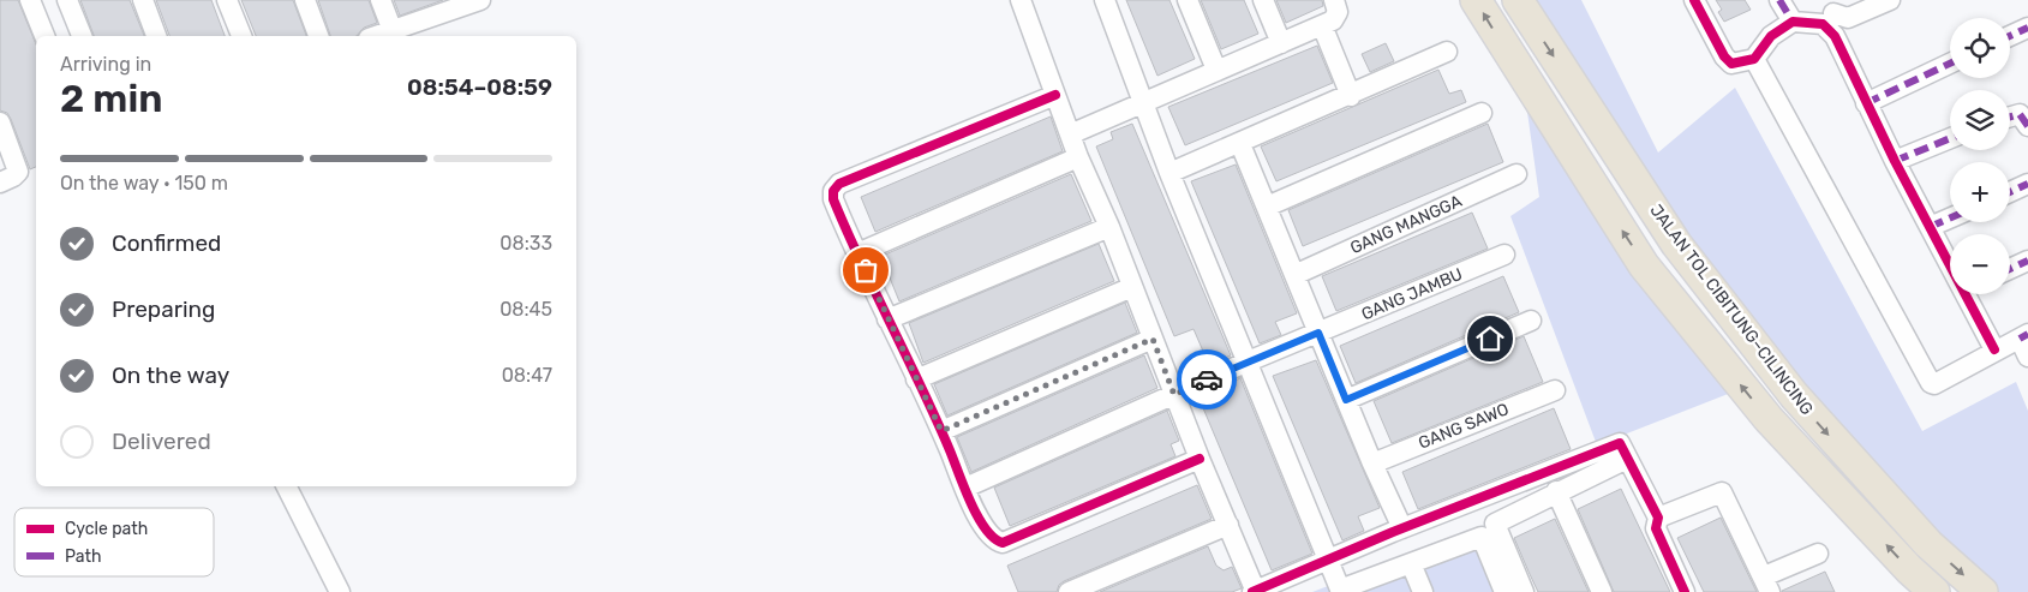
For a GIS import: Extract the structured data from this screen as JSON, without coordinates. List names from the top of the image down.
{
  "streets": {
    "highway": ["JALAN TOL CIBITUNG–CILINCING"],
    "street": ["GANG MANGGA", "GANG JAMBU", "GANG SAWO"]
  },
  "legend": ["Cycle path", "Path"],
  "page": {
    "map_buttons": ["+", "−"],
    "heading": ["2 min", "Arriving in", "08:54–08:59"],
    "bar": "On the way · 150 m",
    "list": [
      ["Confirmed", "08:33"],
      ["Preparing", "08:45"],
      ["On the way", "08:47"],
      "Delivered"
    ]
  }
}
